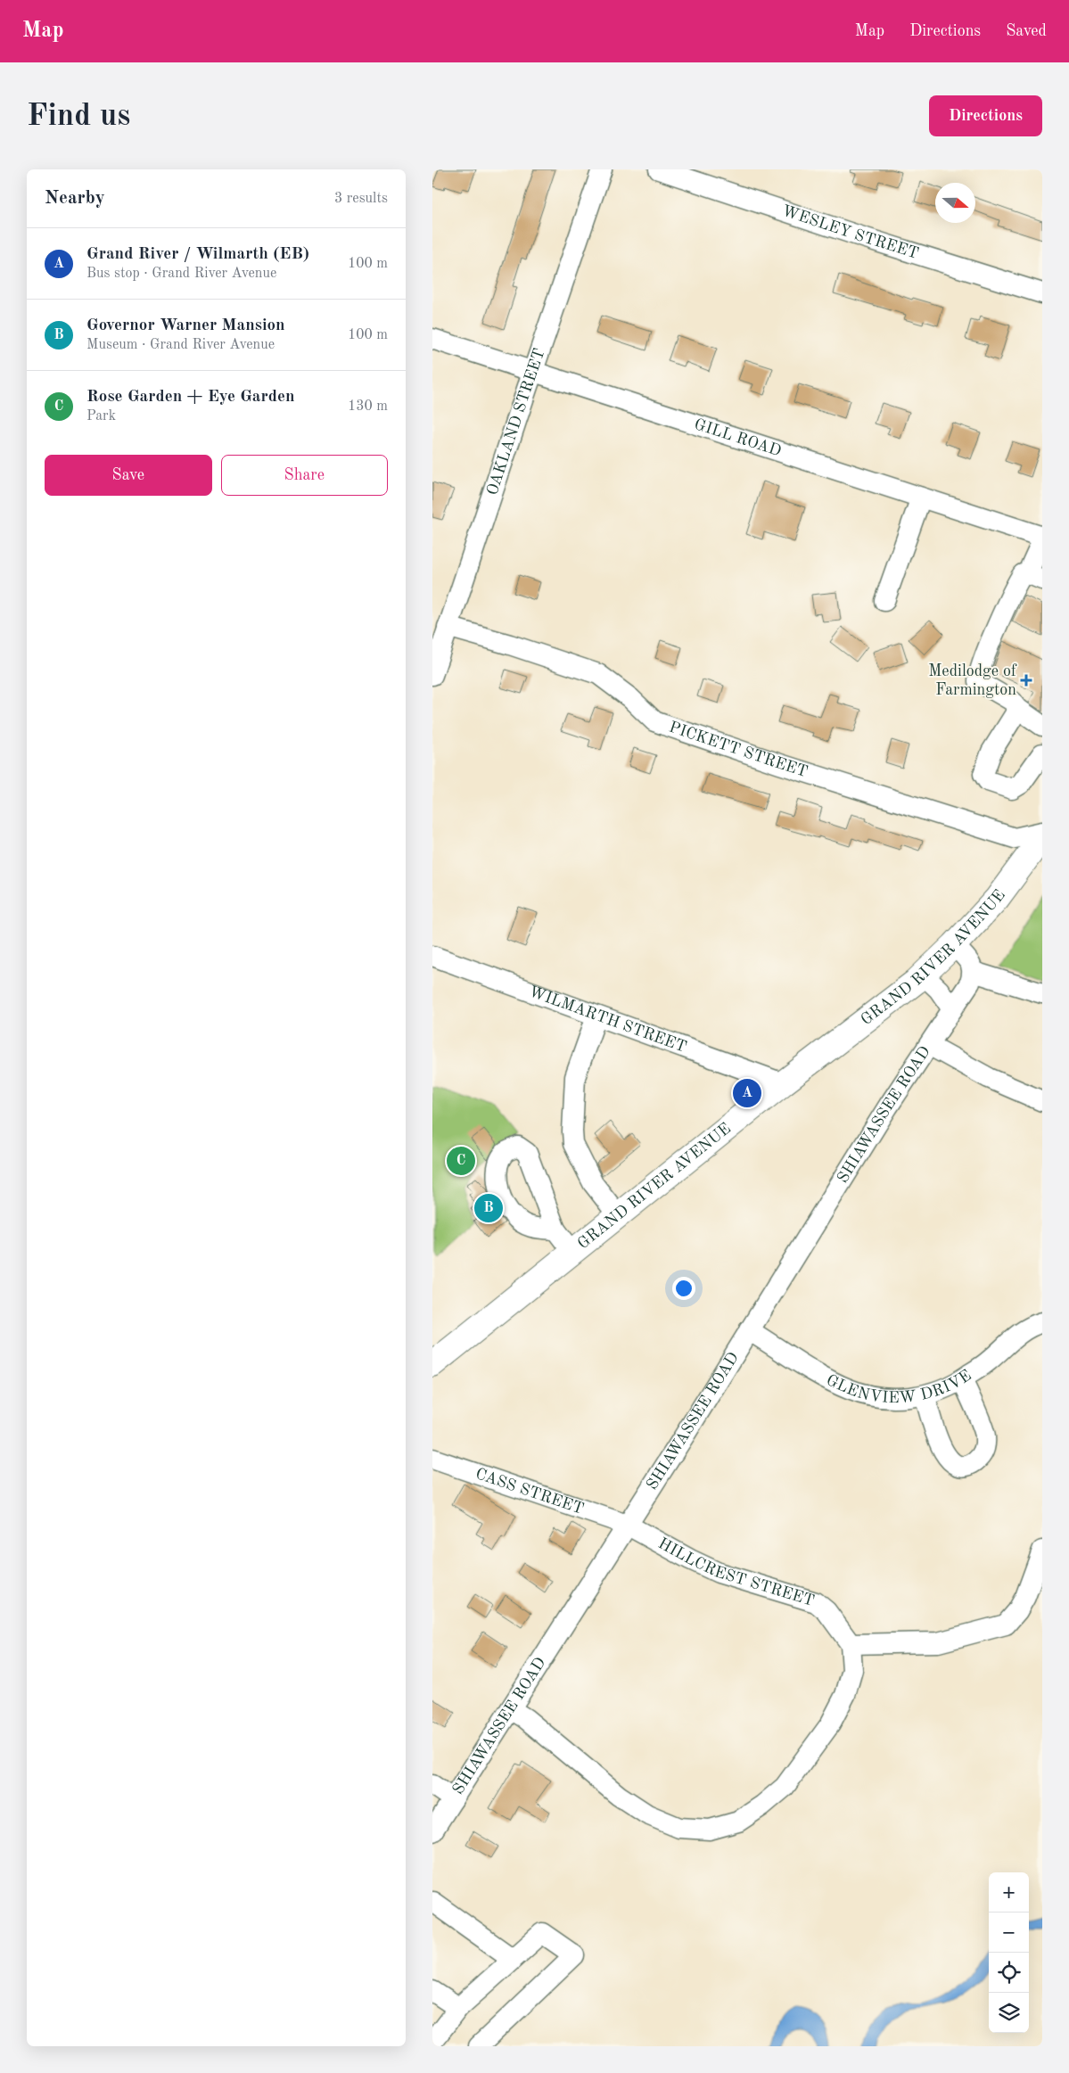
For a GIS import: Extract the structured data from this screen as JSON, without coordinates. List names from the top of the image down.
{
  "streets": {
    "main road": ["GRAND RIVER AVENUE"],
    "street": [
      "WESLEY STREET",
      "OAKLAND STREET",
      "GILL ROAD",
      "PICKETT STREET",
      "WILMARTH STREET",
      "SHIAWASSEE ROAD",
      "GLENVIEW DRIVE",
      "CASS STREET",
      "HILLCREST STREET"
    ]
  },
  "crossings": [
    ["OAKLAND STREET", "GILL ROAD"],
    ["OAKLAND STREET", "PICKETT STREET"],
    ["GRAND RIVER AVENUE", "WILMARTH STREET"],
    ["SHIAWASSEE ROAD", "GLENVIEW DRIVE"],
    ["SHIAWASSEE ROAD", "CASS STREET"],
    ["SHIAWASSEE ROAD", "HILLCREST STREET"],
    ["CASS STREET", "HILLCREST STREET"]
  ],
  "places": {
    "health": ["Medilodge of Farmington"]
  },
  "north": "right",
  "page": {
    "header": "Map",
    "nav": ["Map", "Directions", "Saved"],
    "buttons": [
      "Directions",
      ["Save", "Share"]
    ],
    "title": "Find us",
    "heading": ["Nearby", "3 results"],
    "list": [
      {
        "mark": "A",
        "name": "Grand River / Wilmarth (EB)",
        "note": "Bus stop · Grand River Avenue",
        "value": "100 m"
      },
      {
        "mark": "B",
        "name": "Governor Warner Mansion",
        "note": "Museum · Grand River Avenue",
        "value": "100 m"
      },
      {
        "mark": "C",
        "name": "Rose Garden + Eye Garden",
        "note": "Park",
        "value": "130 m"
      }
    ],
    "pins": ["A", "C", "B"],
    "map_buttons": ["+", "−"]
  }
}
